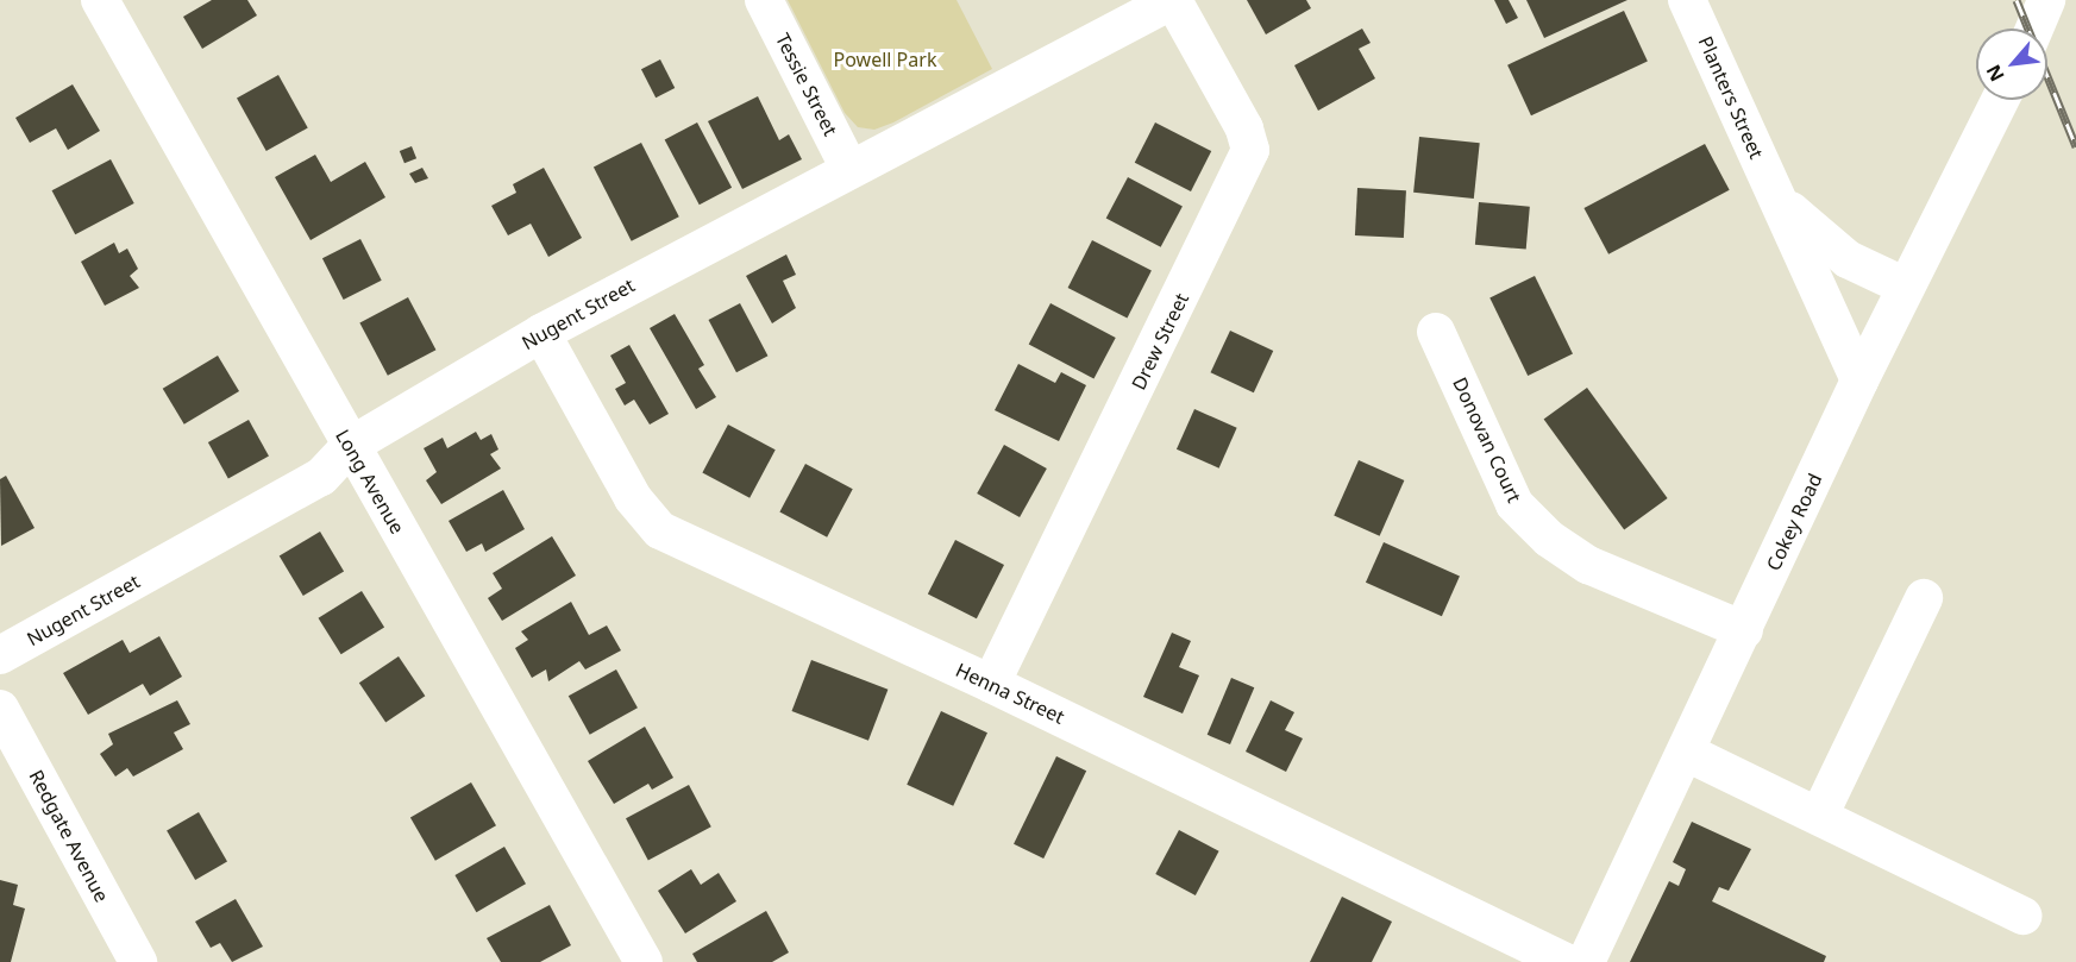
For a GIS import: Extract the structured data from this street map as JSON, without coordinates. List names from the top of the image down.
{
  "streets": {
    "street": [
      "Tessie Street",
      "Planters Street",
      "Nugent Street",
      "Drew Street",
      "Donovan Court",
      "Long Avenue",
      "Cokey Road",
      "Henna Street",
      "Redgate Avenue"
    ]
  },
  "crossings": [
    ["Tessie Street", "Nugent Street"],
    ["Planters Street", "Cokey Road"],
    ["Nugent Street", "Drew Street"],
    ["Nugent Street", "Long Avenue"],
    ["Nugent Street", "Henna Street"],
    ["Drew Street", "Henna Street"],
    ["Donovan Court", "Cokey Road"]
  ],
  "parks": ["Powell Park"],
  "north": "bottom left"
}
